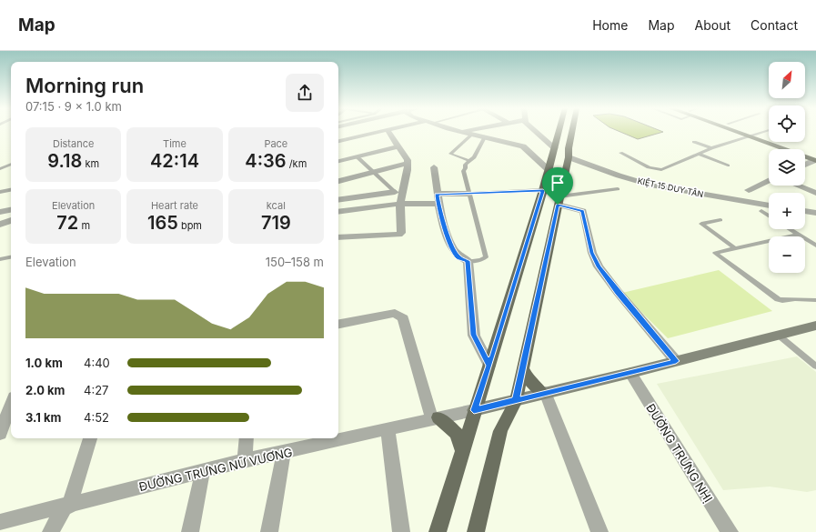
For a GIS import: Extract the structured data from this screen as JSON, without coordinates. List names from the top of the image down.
{
  "streets": {
    "main road": ["ĐƯỜNG TRƯNG NỮ VƯƠNG"],
    "street": ["KIỆT 15 DUY TÂN", "ĐƯỜNG TRƯNG NHỊ"]
  },
  "crossings": [
    ["ĐƯỜNG TRƯNG NHỊ", "ĐƯỜNG TRƯNG NỮ VƯƠNG"]
  ],
  "north": "top right",
  "page": {
    "header": "Map",
    "nav": [
      "Home",
      "Map",
      "About",
      "Contact"
    ],
    "map_buttons": ["+", "−"],
    "heading": ["Morning run", "07:15 · 9 × 1.0 km"],
    "stats": [
      ["Distance", "9.18 km"],
      ["Time", "42:14"],
      ["Pace", "4:36 /km"],
      ["Elevation", "72 m"],
      ["Heart rate", "165 bpm"],
      ["kcal", "719"]
    ],
    "chart": ["Elevation", "150–158 m"],
    "list": [
      {
        "name": "1.0 km",
        "note": "4:40"
      },
      {
        "name": "2.0 km",
        "note": "4:27"
      },
      {
        "name": "3.1 km",
        "note": "4:52"
      }
    ]
  }
}
